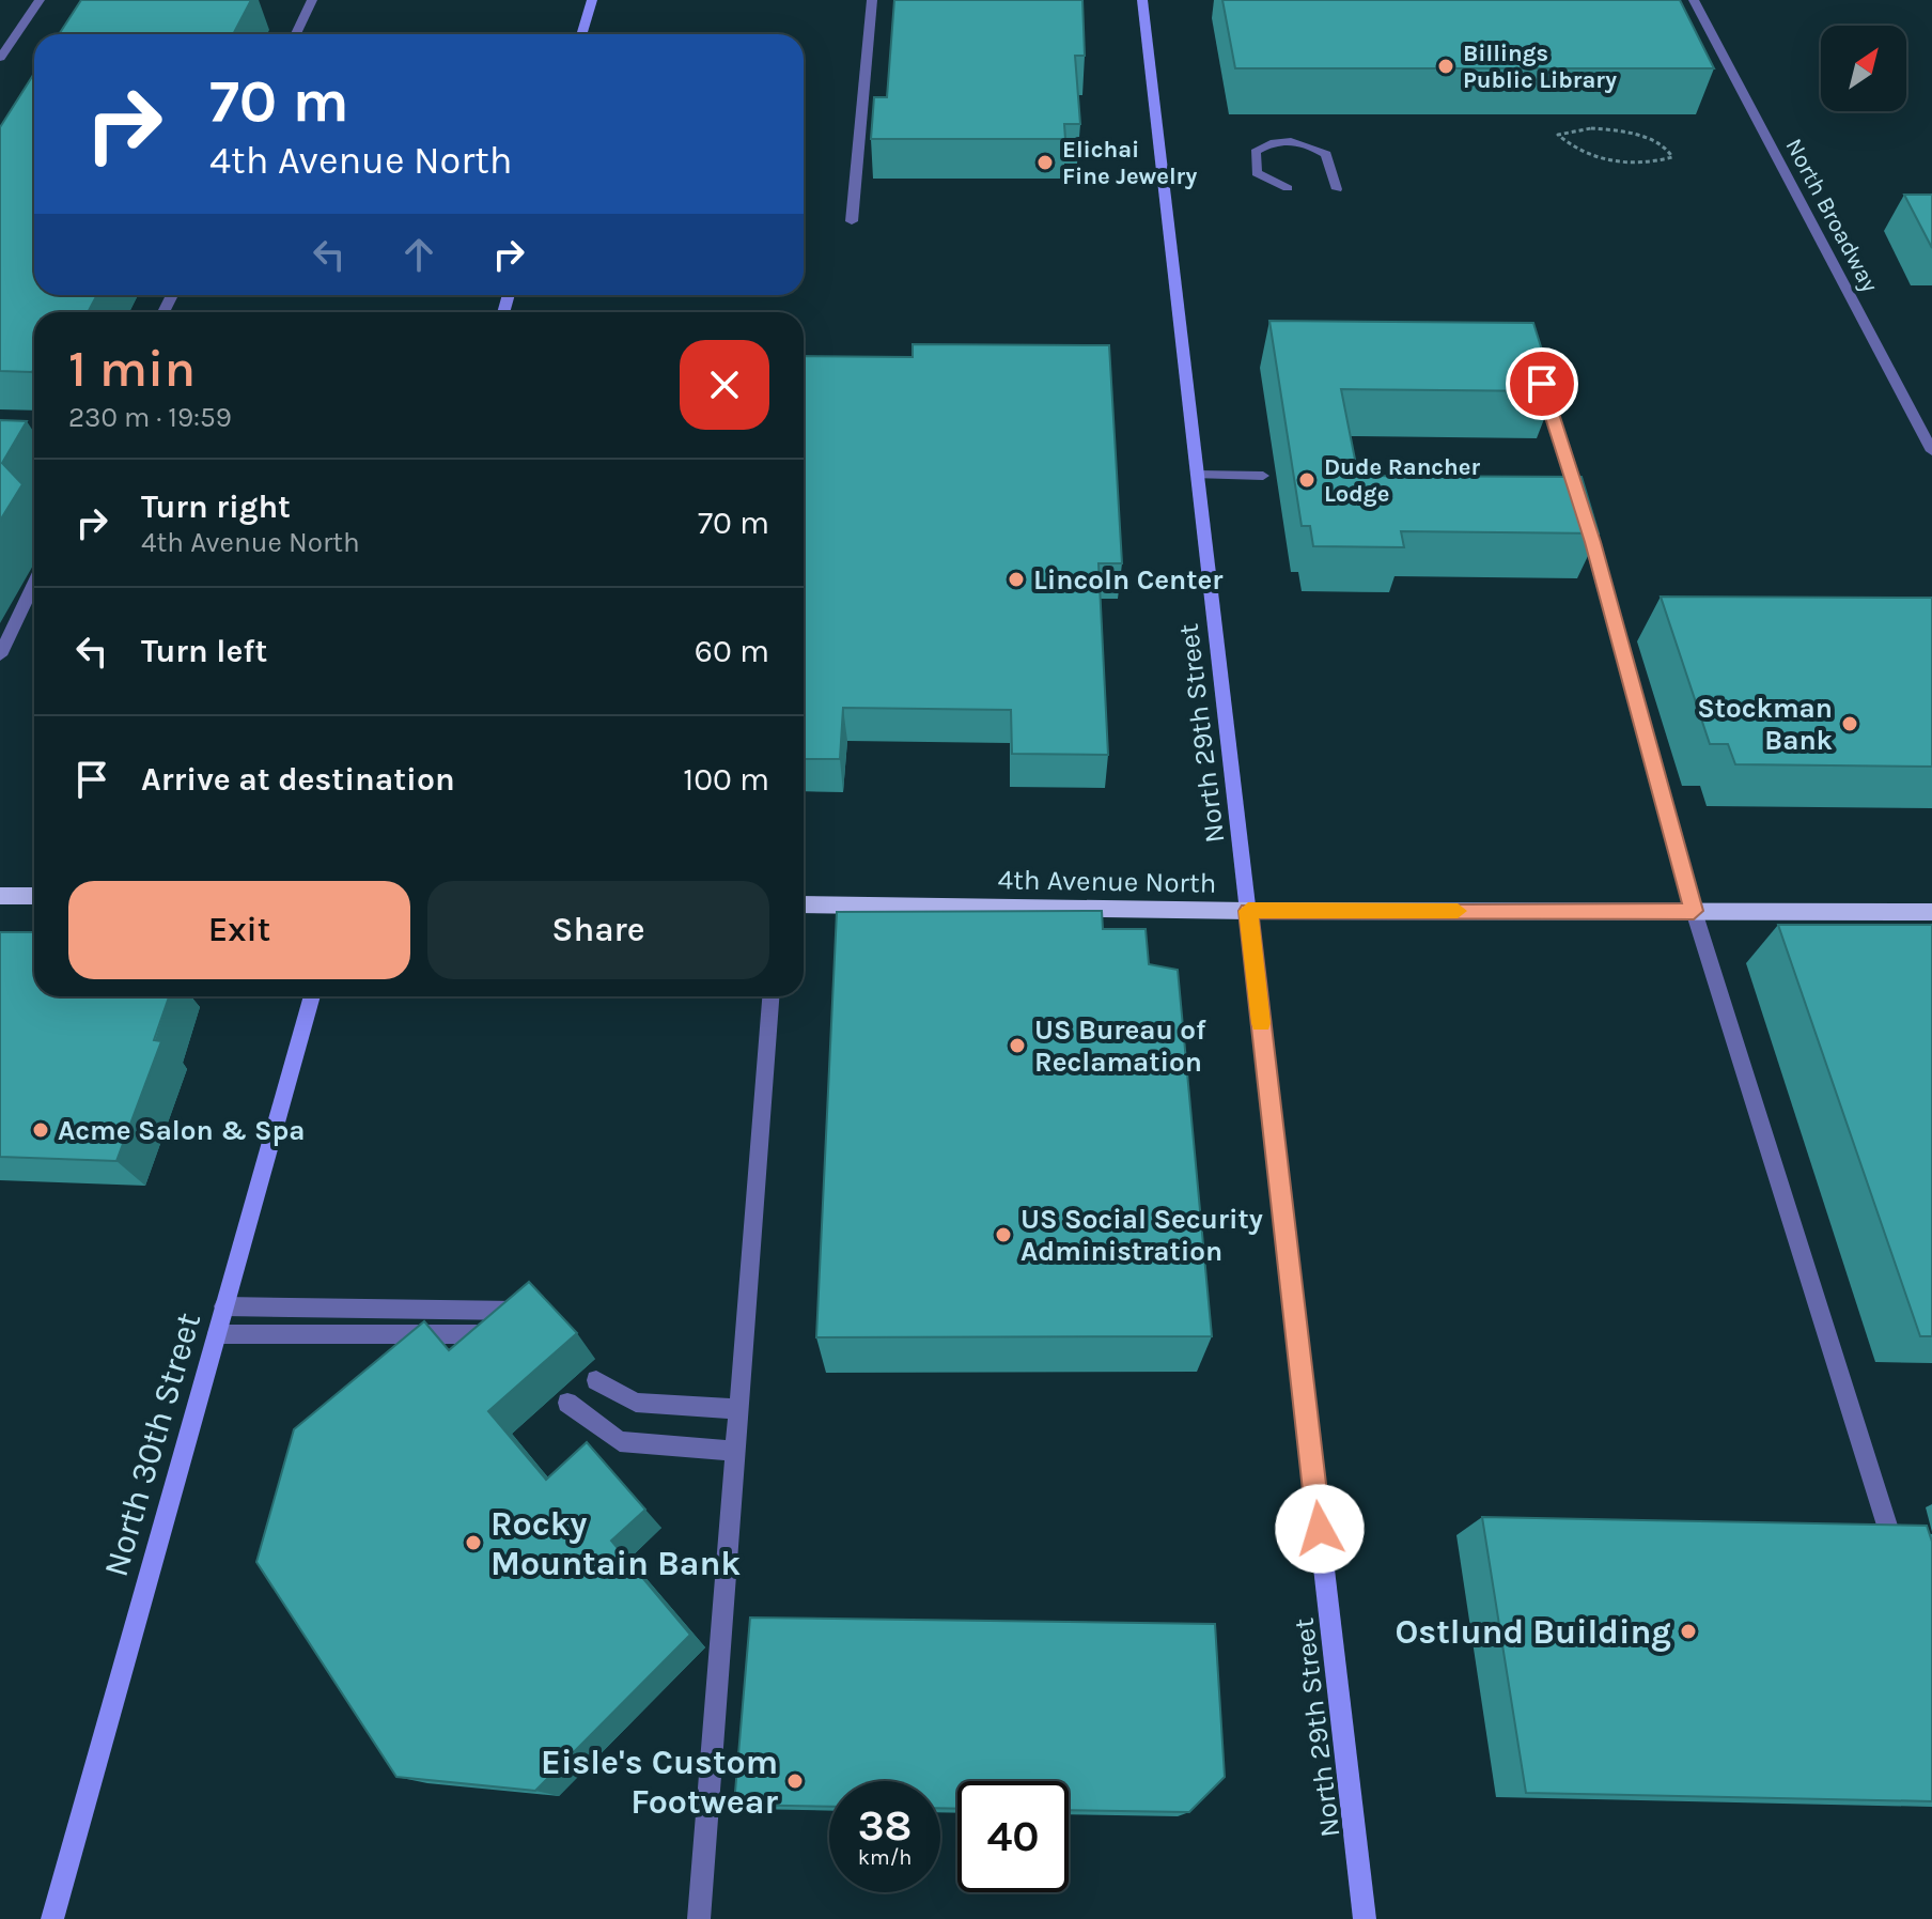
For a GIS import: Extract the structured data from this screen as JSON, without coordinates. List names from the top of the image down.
{
  "streets": {
    "main road": ["4th Avenue North"],
    "street": ["North Broadway", "North 29th Street", "North 30th Street"]
  },
  "crossings": [
    ["North 29th Street", "4th Avenue North"]
  ],
  "places": [
    "Billings Public Library",
    "Elichai Fine Jewelry",
    "Dude Rancher Lodge",
    "Lincoln Center",
    "Stockman Bank",
    "US Bureau of Reclamation",
    "Acme Salon & Spa",
    "US Social Security Administration",
    "Rocky Mountain Bank",
    "Ostlund Building",
    "Eisle's Custom Footwear"
  ],
  "north": "top right",
  "page": {
    "turn": ["70 m", "4th Avenue North"],
    "heading": ["1 min", "230 m · 19:59"],
    "list": [
      {
        "name": "Turn right",
        "note": "4th Avenue North",
        "value": "70 m"
      },
      {
        "name": "Turn left",
        "value": "60 m"
      },
      {
        "name": "Arrive at destination",
        "value": "100 m"
      }
    ],
    "buttons": ["Exit", "Share"],
    "speed": "38 km/h",
    "limit": "40"
  }
}
